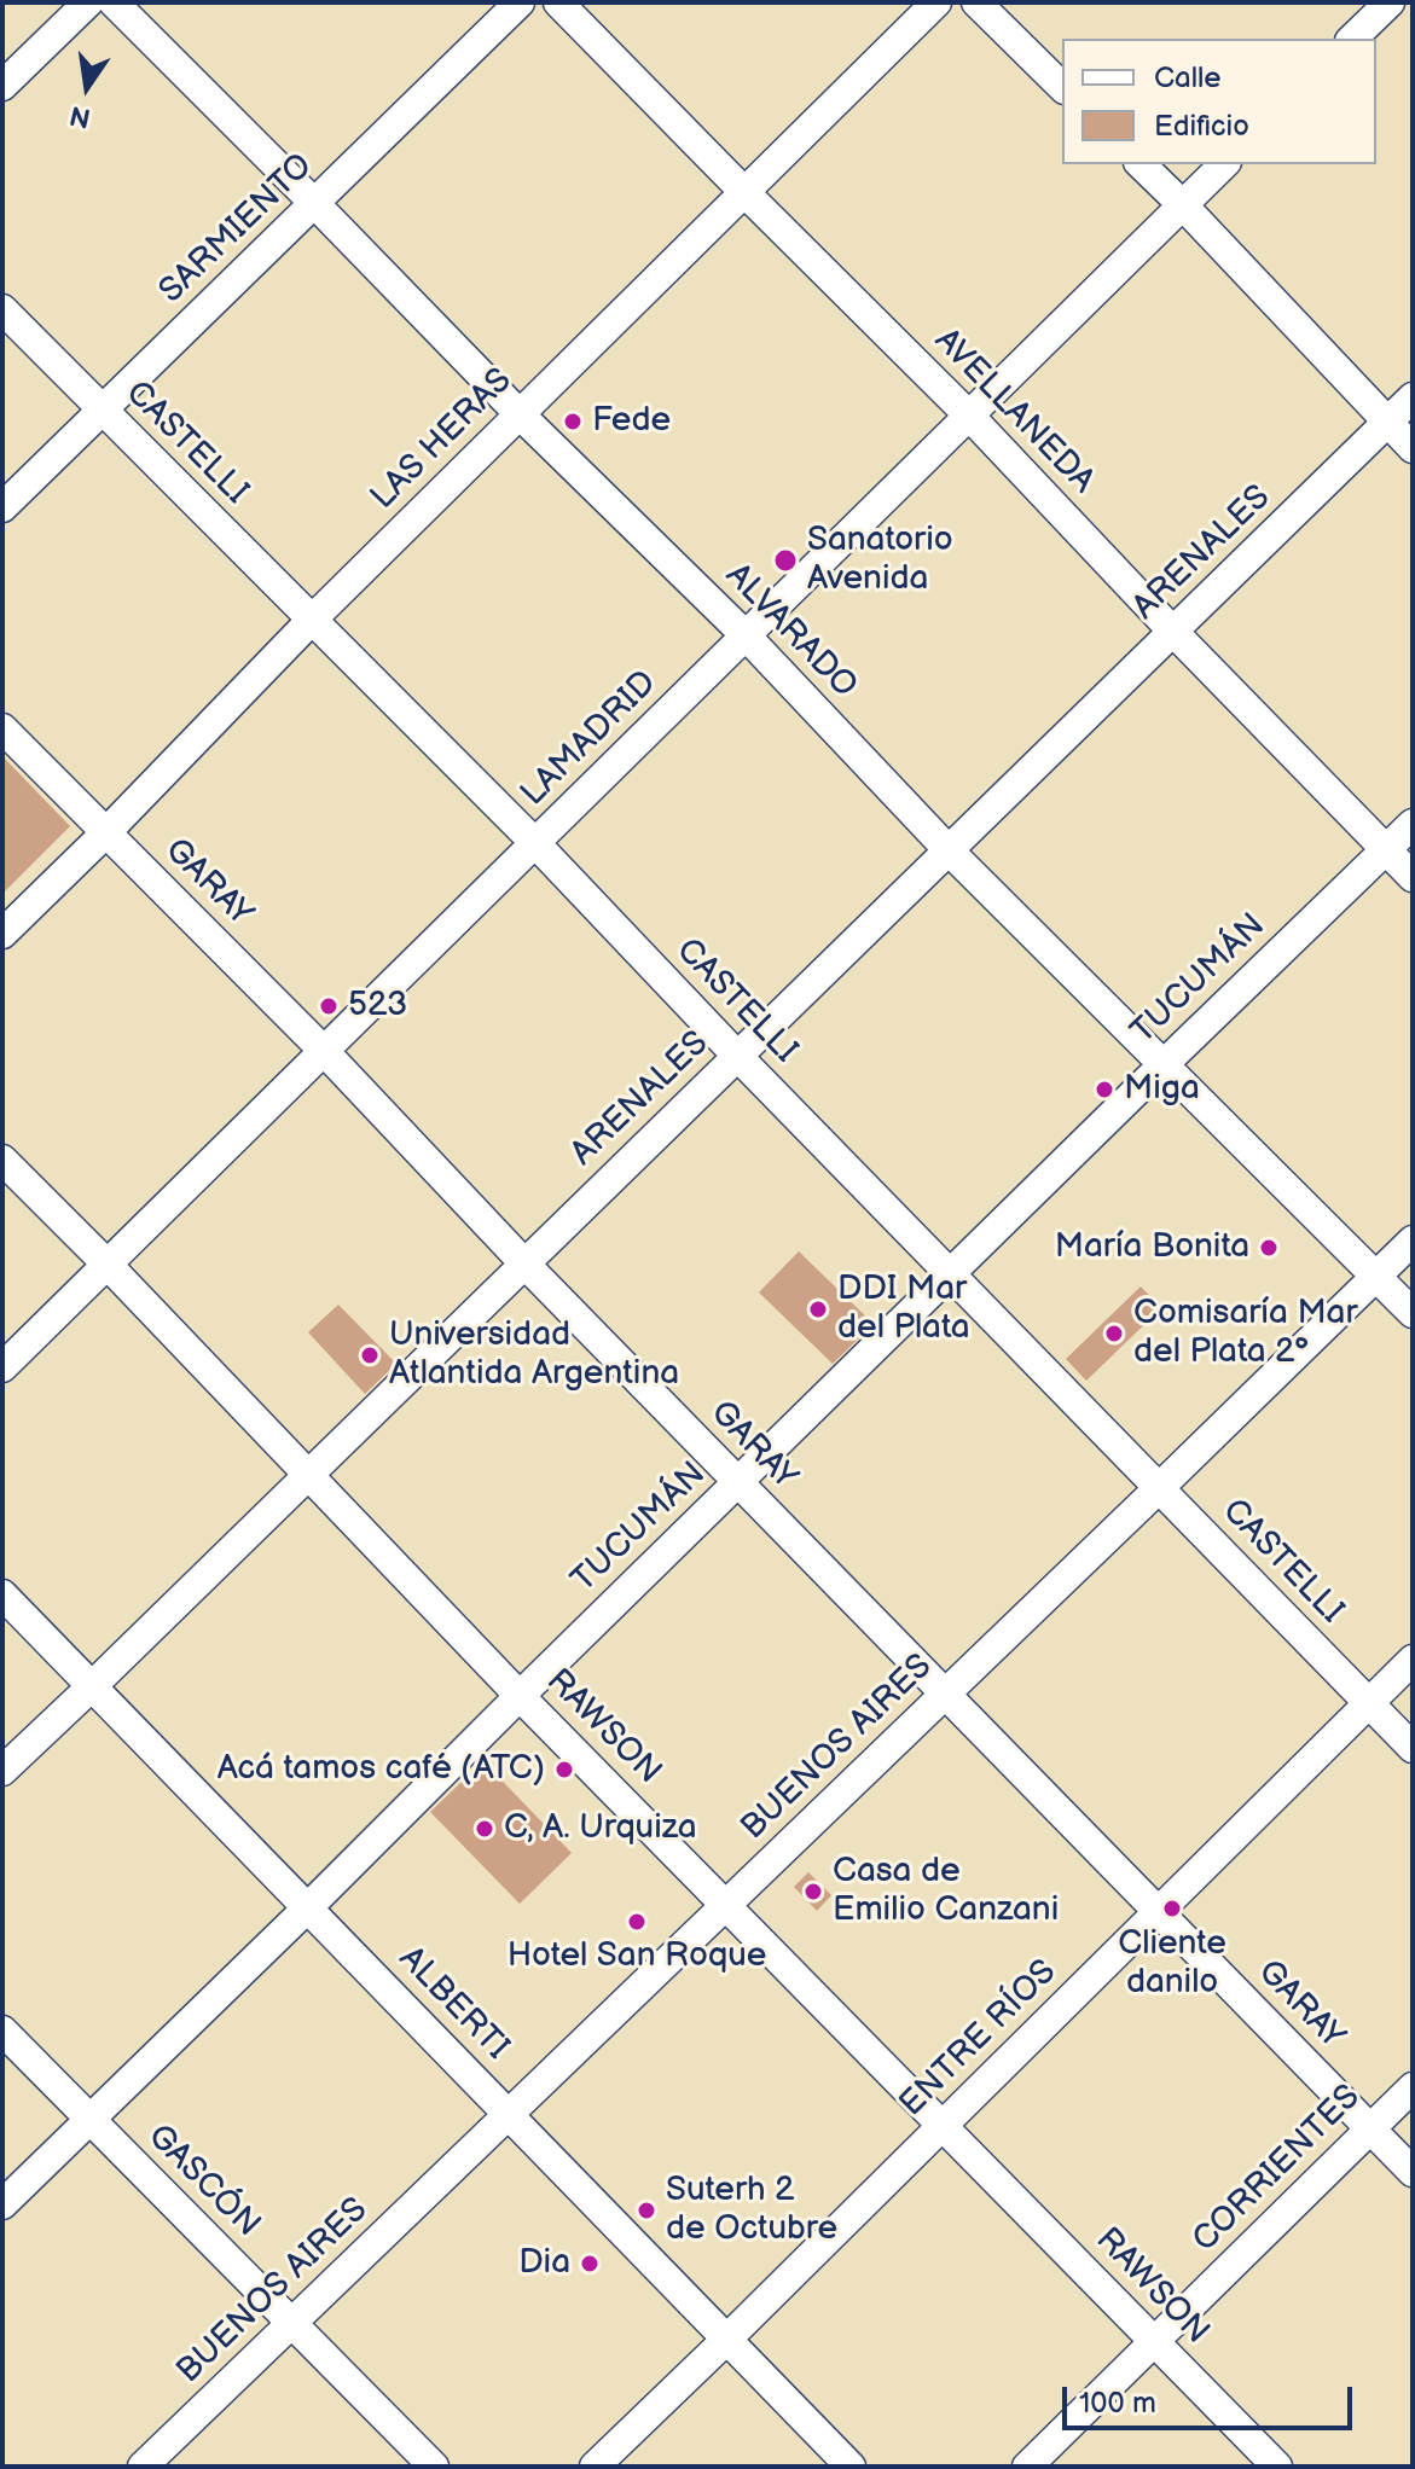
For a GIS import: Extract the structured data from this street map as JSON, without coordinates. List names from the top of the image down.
{
  "streets": {
    "street": [
      "SARMIENTO",
      "AVELLANEDA",
      "LAS HERAS",
      "CASTELLI",
      "ARENALES",
      "ALVARADO",
      "LAMADRID",
      "GARAY",
      "TUCUMÁN",
      "RAWSON",
      "BUENOS AIRES",
      "ALBERTI",
      "ENTRE RÍOS",
      "CORRIENTES",
      "GASCÓN"
    ]
  },
  "crossings": [
    ["SARMIENTO", "CASTELLI"],
    ["SARMIENTO", "ALVARADO"],
    ["AVELLANEDA", "LAS HERAS"],
    ["AVELLANEDA", "ARENALES"],
    ["AVELLANEDA", "LAMADRID"],
    ["AVELLANEDA", "TUCUMÁN"],
    ["LAS HERAS", "CASTELLI"],
    ["LAS HERAS", "ALVARADO"],
    ["LAS HERAS", "GARAY"],
    ["CASTELLI", "ARENALES"],
    ["CASTELLI", "LAMADRID"],
    ["CASTELLI", "TUCUMÁN"],
    ["CASTELLI", "BUENOS AIRES"],
    ["CASTELLI", "ENTRE RÍOS"],
    ["ARENALES", "ALVARADO"],
    ["ARENALES", "GARAY"],
    ["ARENALES", "RAWSON"],
    ["ARENALES", "ALBERTI"],
    ["ALVARADO", "LAMADRID"],
    ["ALVARADO", "TUCUMÁN"],
    ["ALVARADO", "BUENOS AIRES"],
    ["LAMADRID", "GARAY"],
    ["LAMADRID", "RAWSON"],
    ["GARAY", "TUCUMÁN"],
    ["GARAY", "BUENOS AIRES"],
    ["GARAY", "ENTRE RÍOS"],
    ["GARAY", "CORRIENTES"],
    ["TUCUMÁN", "RAWSON"],
    ["TUCUMÁN", "ALBERTI"],
    ["TUCUMÁN", "GASCÓN"],
    ["RAWSON", "BUENOS AIRES"],
    ["RAWSON", "ENTRE RÍOS"],
    ["RAWSON", "CORRIENTES"],
    ["BUENOS AIRES", "ALBERTI"],
    ["BUENOS AIRES", "GASCÓN"],
    ["ALBERTI", "ENTRE RÍOS"]
  ],
  "places": [
    "Fede",
    "Sanatorio Avenida",
    "523",
    "Miga",
    "María Bonita",
    "DDI Mar del Plata",
    "Comisaría Mar del Plata 2°",
    "Universidad Atlantida Argentina",
    "Acá tamos café (ATC)",
    "C, A. Urquiza",
    "Casa de Emilio Canzani",
    "Cliente danilo",
    "Hotel San Roque",
    "Suterh 2 de Octubre",
    "Dia"
  ],
  "legend": ["Calle", "Edificio"],
  "scale_bar": "100 m",
  "north": "bottom"
}
